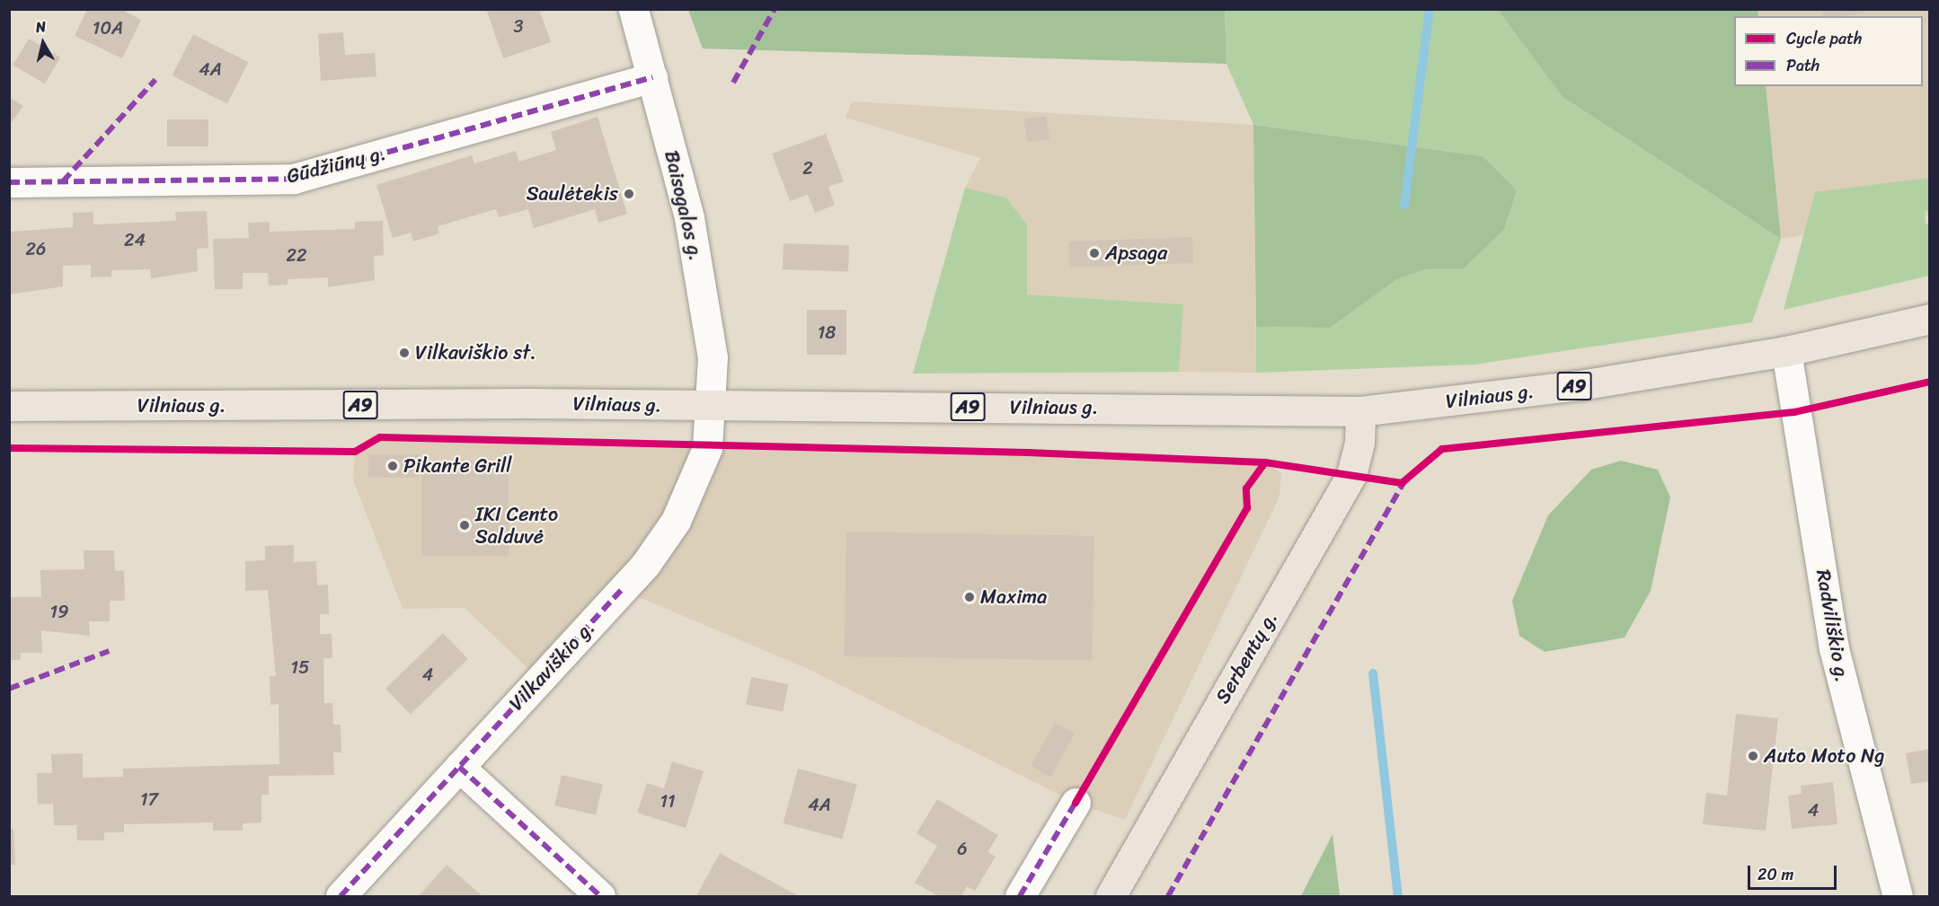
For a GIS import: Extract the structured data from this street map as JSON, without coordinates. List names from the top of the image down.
{
  "streets": {
    "main road": ["A9", "Vilniaus g.", "Serbentų g."],
    "street": [
      "Gūdžiūnų g.",
      "Baisogalos g.",
      "Radviliškio g.",
      "Vilkaviškio g."
    ]
  },
  "crossings": [
    ["Gūdžiūnų g.", "Baisogalos g."],
    ["Baisogalos g.", "Vilniaus g."],
    ["Baisogalos g.", "Vilkaviškio g."],
    ["Vilniaus g.", "Radviliškio g."],
    ["Vilniaus g.", "Serbentų g."],
    ["Vilniaus g.", "Vilkaviškio g."]
  ],
  "places": [
    "Saulėtekis",
    "Apsaga",
    "Vilkaviškio st.",
    "Pikante Grill",
    "IKI Cento Salduvė",
    "Maxima",
    "Auto Moto Ng"
  ],
  "house_numbers": [
    "3",
    "10A",
    "4A",
    "2",
    "24",
    "26",
    "22",
    "18",
    "19",
    "15",
    "4",
    "17",
    "11",
    "4A",
    "4",
    "6"
  ],
  "legend": ["Cycle path", "Path"],
  "scale_bar": "20 m",
  "north": "top"
}
